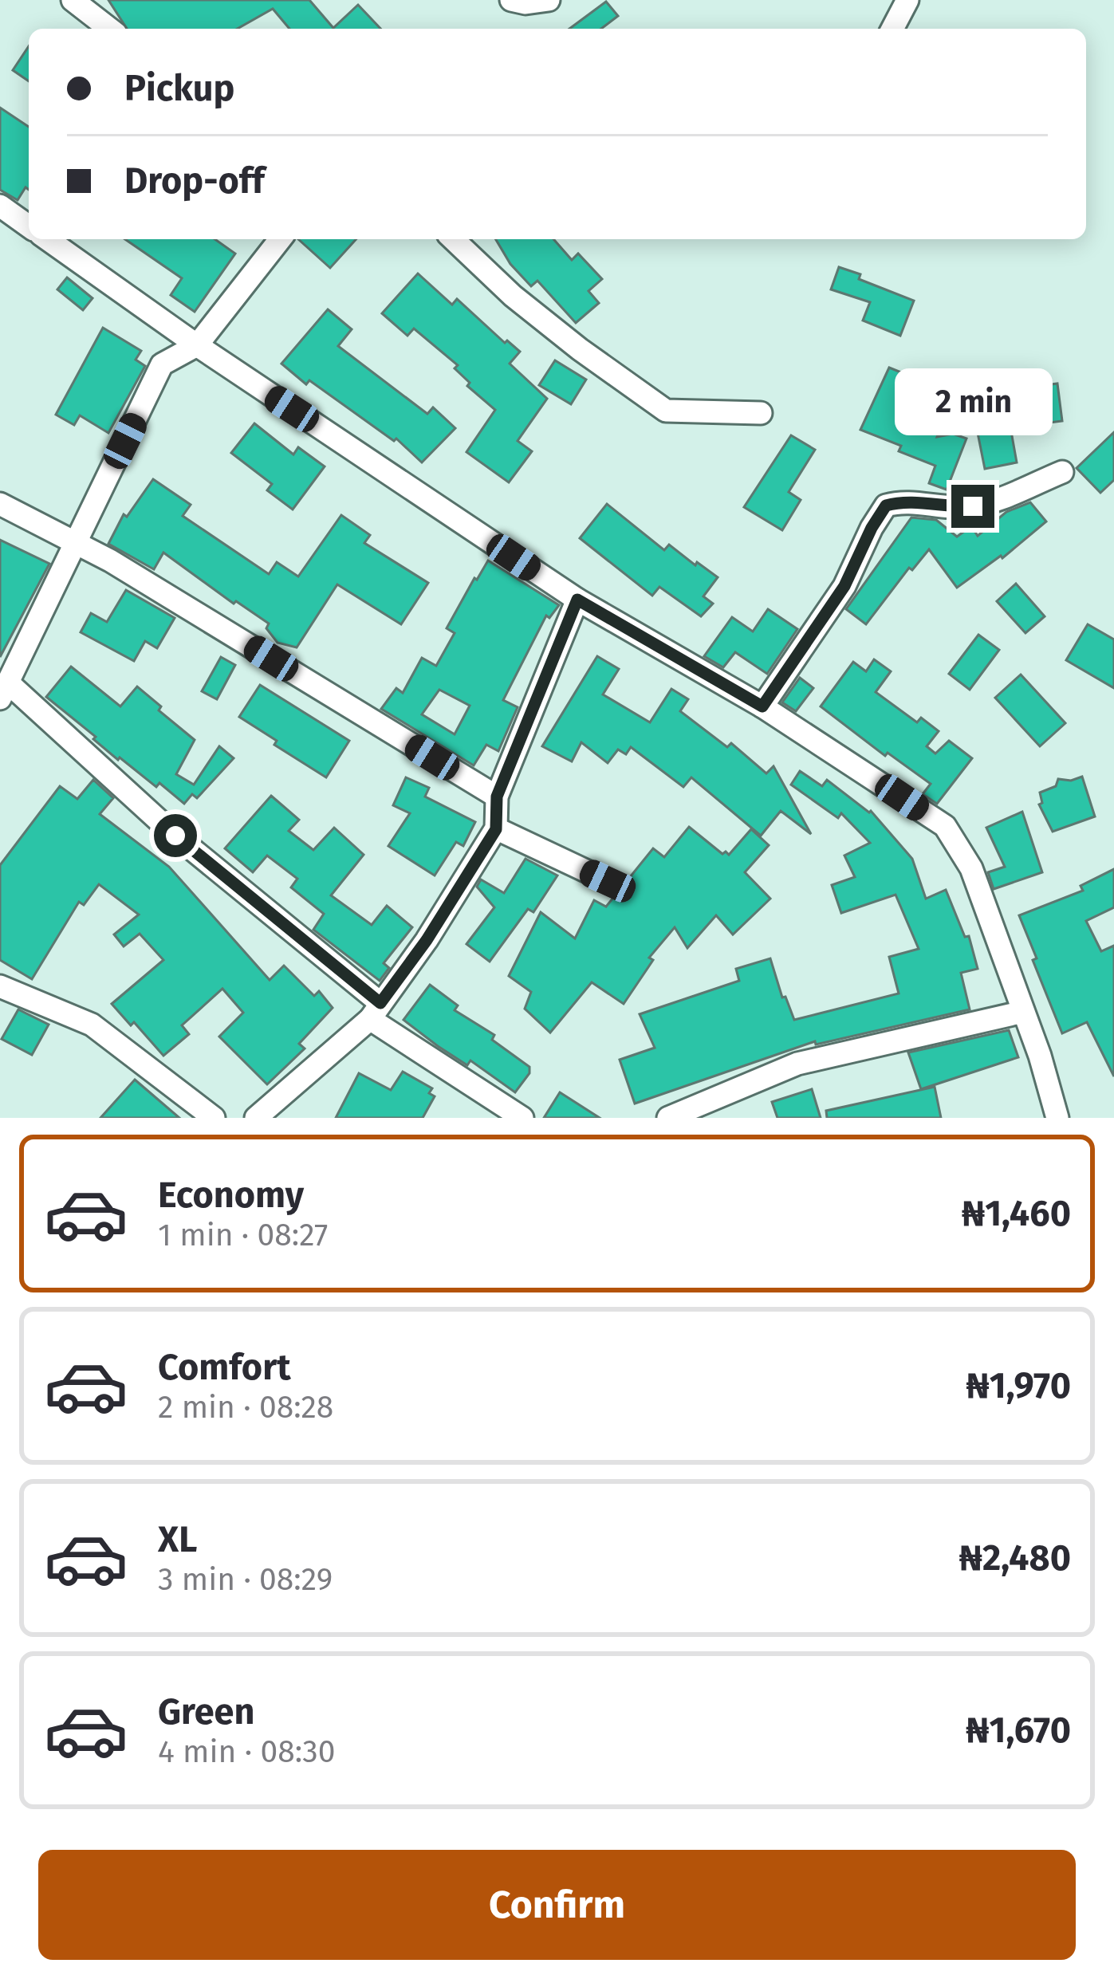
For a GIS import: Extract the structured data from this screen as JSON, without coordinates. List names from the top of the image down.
{
  "page": {
    "banner": ["Pickup", "Drop-off"],
    "bubble": "2 min",
    "list": [
      {
        "name": "Economy",
        "note": "1 min · 08:27",
        "value": "₦1,460"
      },
      {
        "name": "Comfort",
        "note": "2 min · 08:28",
        "value": "₦1,970"
      },
      {
        "name": "XL",
        "note": "3 min · 08:29",
        "value": "₦2,480"
      },
      {
        "name": "Green",
        "note": "4 min · 08:30",
        "value": "₦1,670"
      }
    ],
    "buttons": "Confirm"
  }
}
